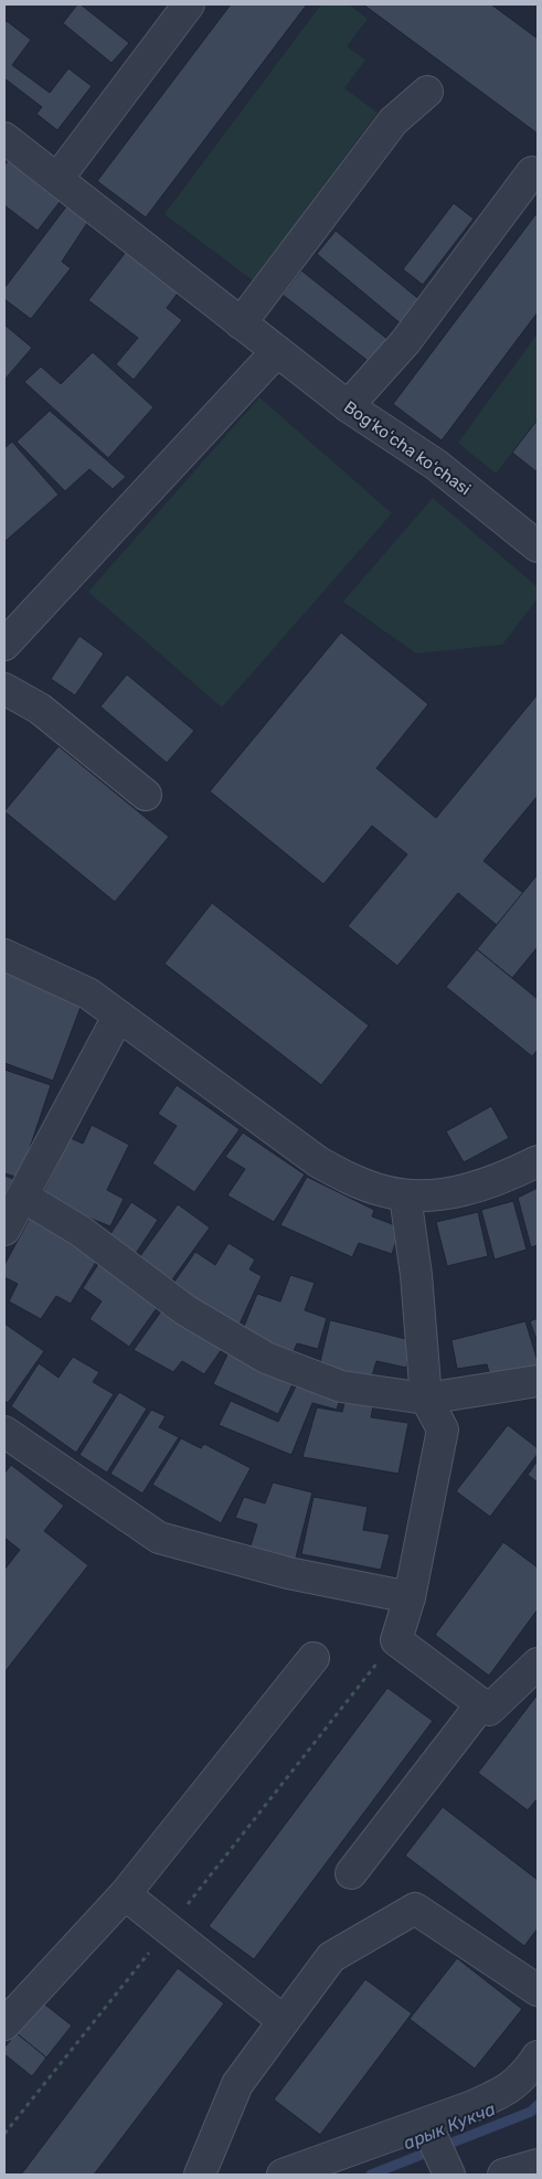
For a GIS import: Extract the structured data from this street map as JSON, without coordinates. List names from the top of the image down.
{
  "streets": {
    "street": ["Bogʻkoʻcha koʻchasi"]
  },
  "water": ["арык Кукча"]
}
